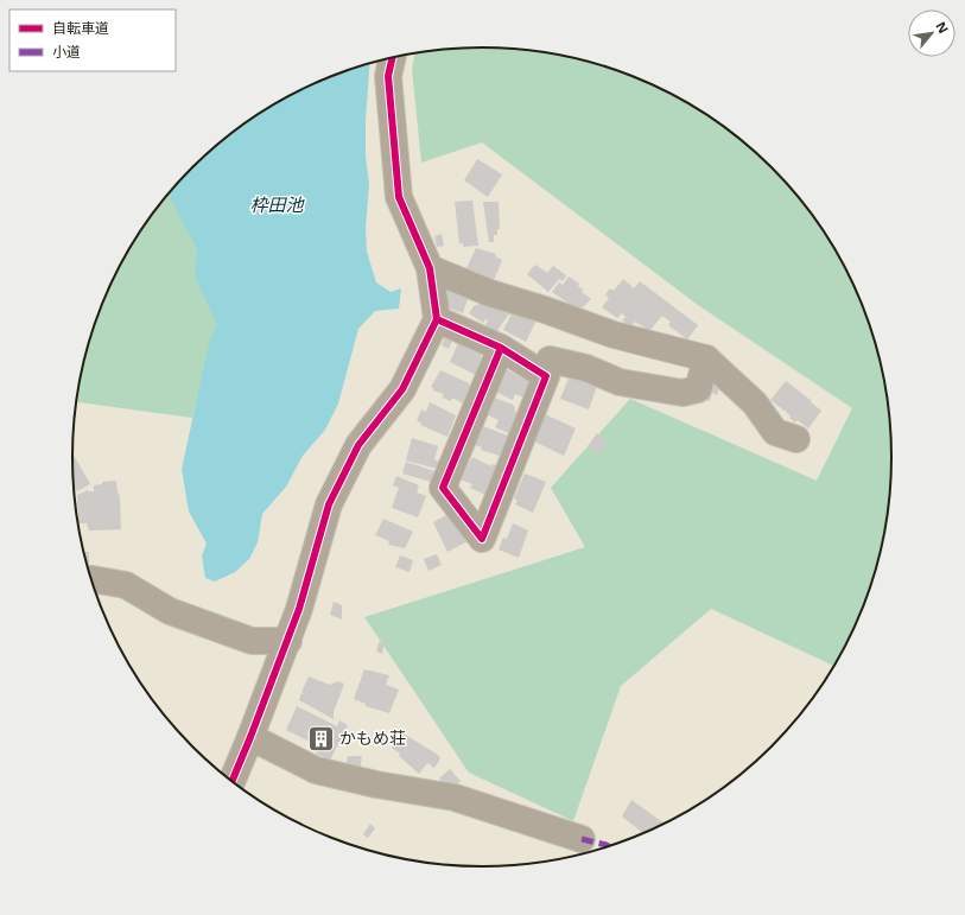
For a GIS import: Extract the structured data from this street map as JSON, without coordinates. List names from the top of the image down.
{
  "water": ["枠田池"],
  "places": {
    "building": ["かもめ荘"]
  },
  "legend": ["自転車道", "小道"],
  "north": "top right"
}
